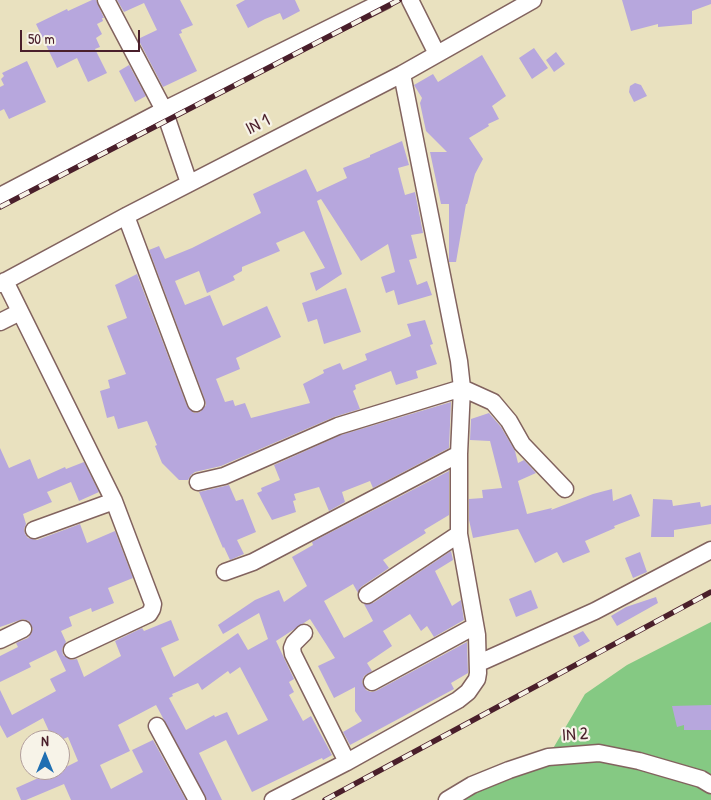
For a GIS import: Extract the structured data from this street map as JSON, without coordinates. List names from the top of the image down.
{
  "streets": {
    "street": ["IN 1", "IN 2"]
  },
  "scale_bar": "50 m",
  "north": "top"
}
